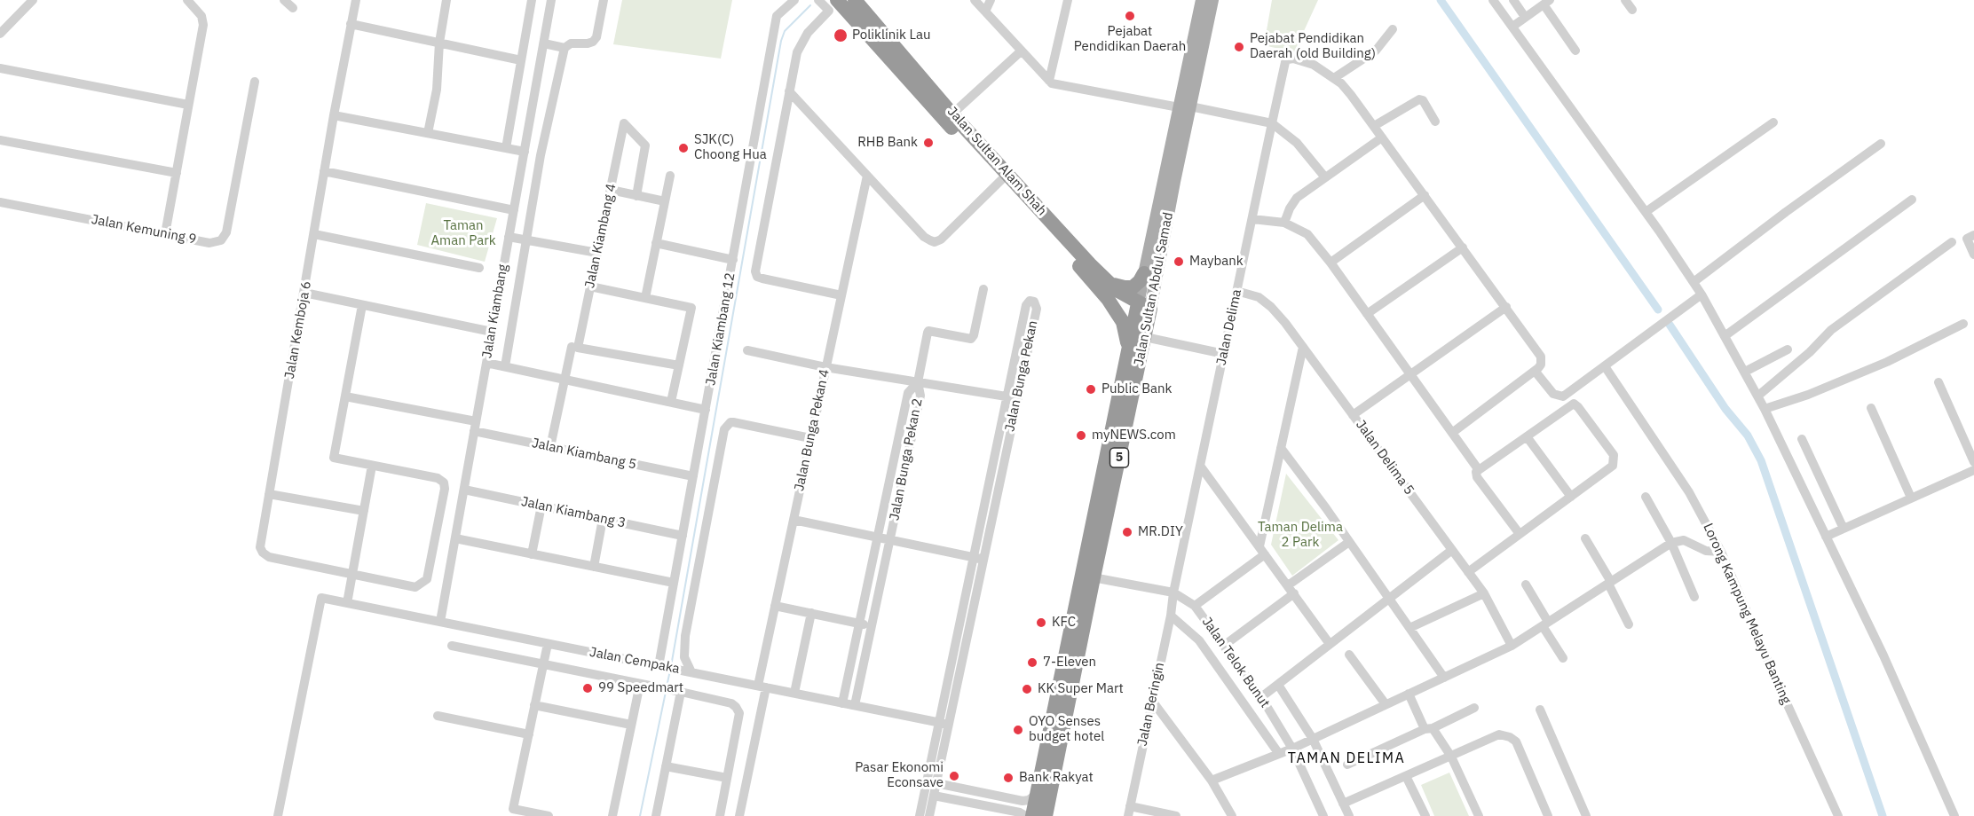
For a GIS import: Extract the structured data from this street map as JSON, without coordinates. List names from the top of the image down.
{
  "streets": {
    "highway": ["Jalan Sultan Alam Shah", "Jalan Sultan Abdul Samad", "5"],
    "street": [
      "Jalan Kemuning 9",
      "Jalan Kiambang 4",
      "Jalan Kiambang",
      "Jalan Delima",
      "Jalan Kiambang 12",
      "Jalan Kemboja 6",
      "Jalan Bunga Pekan",
      "Jalan Bunga Pekan 4",
      "Jalan Kiambang 5",
      "Jalan Delima 5",
      "Jalan Bunga Pekan 2",
      "Jalan Kiambang 3",
      "Lorong Kampung Melayu Banting",
      "Jalan Cempaka",
      "Jalan Telok Bunut",
      "Jalan Beringin"
    ]
  },
  "crossings": [
    ["Jalan Sultan Alam Shah", "Jalan Sultan Abdul Samad"],
    ["Jalan Kiambang 4", "Jalan Kiambang 5"],
    ["Jalan Sultan Abdul Samad", "5"],
    ["Jalan Sultan Abdul Samad", "Jalan Telok Bunut"],
    ["Jalan Kiambang", "Jalan Kiambang 5"],
    ["Jalan Kiambang", "Jalan Kiambang 3"],
    ["Jalan Kiambang", "Jalan Cempaka"],
    ["Jalan Delima", "Jalan Delima 5"],
    ["Jalan Delima", "Jalan Telok Bunut"],
    ["Jalan Delima", "Jalan Beringin"],
    ["Jalan Kiambang 12", "Jalan Kiambang 5"],
    ["Jalan Kiambang 12", "Jalan Kiambang 3"],
    ["Jalan Kiambang 12", "Jalan Cempaka"],
    ["Jalan Bunga Pekan", "Jalan Cempaka"],
    ["Jalan Bunga Pekan 4", "Jalan Cempaka"],
    ["5", "Jalan Telok Bunut"],
    ["Jalan Bunga Pekan 2", "Jalan Cempaka"],
    ["Jalan Telok Bunut", "Jalan Beringin"]
  ],
  "districts": ["TAMAN DELIMA"],
  "parks": ["Taman Aman Park", "Taman Delima 2 Park"],
  "places": [
    "Pejabat Pendidikan Daerah",
    "Poliklinik Lau",
    "Pejabat Pendidikan Daerah (old Building)",
    "RHB Bank",
    "SJK(C) Choong Hua",
    "Maybank",
    "Public Bank",
    "myNEWS.com",
    "MR.DIY",
    "KFC",
    "7-Eleven",
    "99 Speedmart",
    "KK Super Mart",
    "OYO Senses budget hotel",
    "Pasar Ekonomi Econsave",
    "Bank Rakyat"
  ]
}
